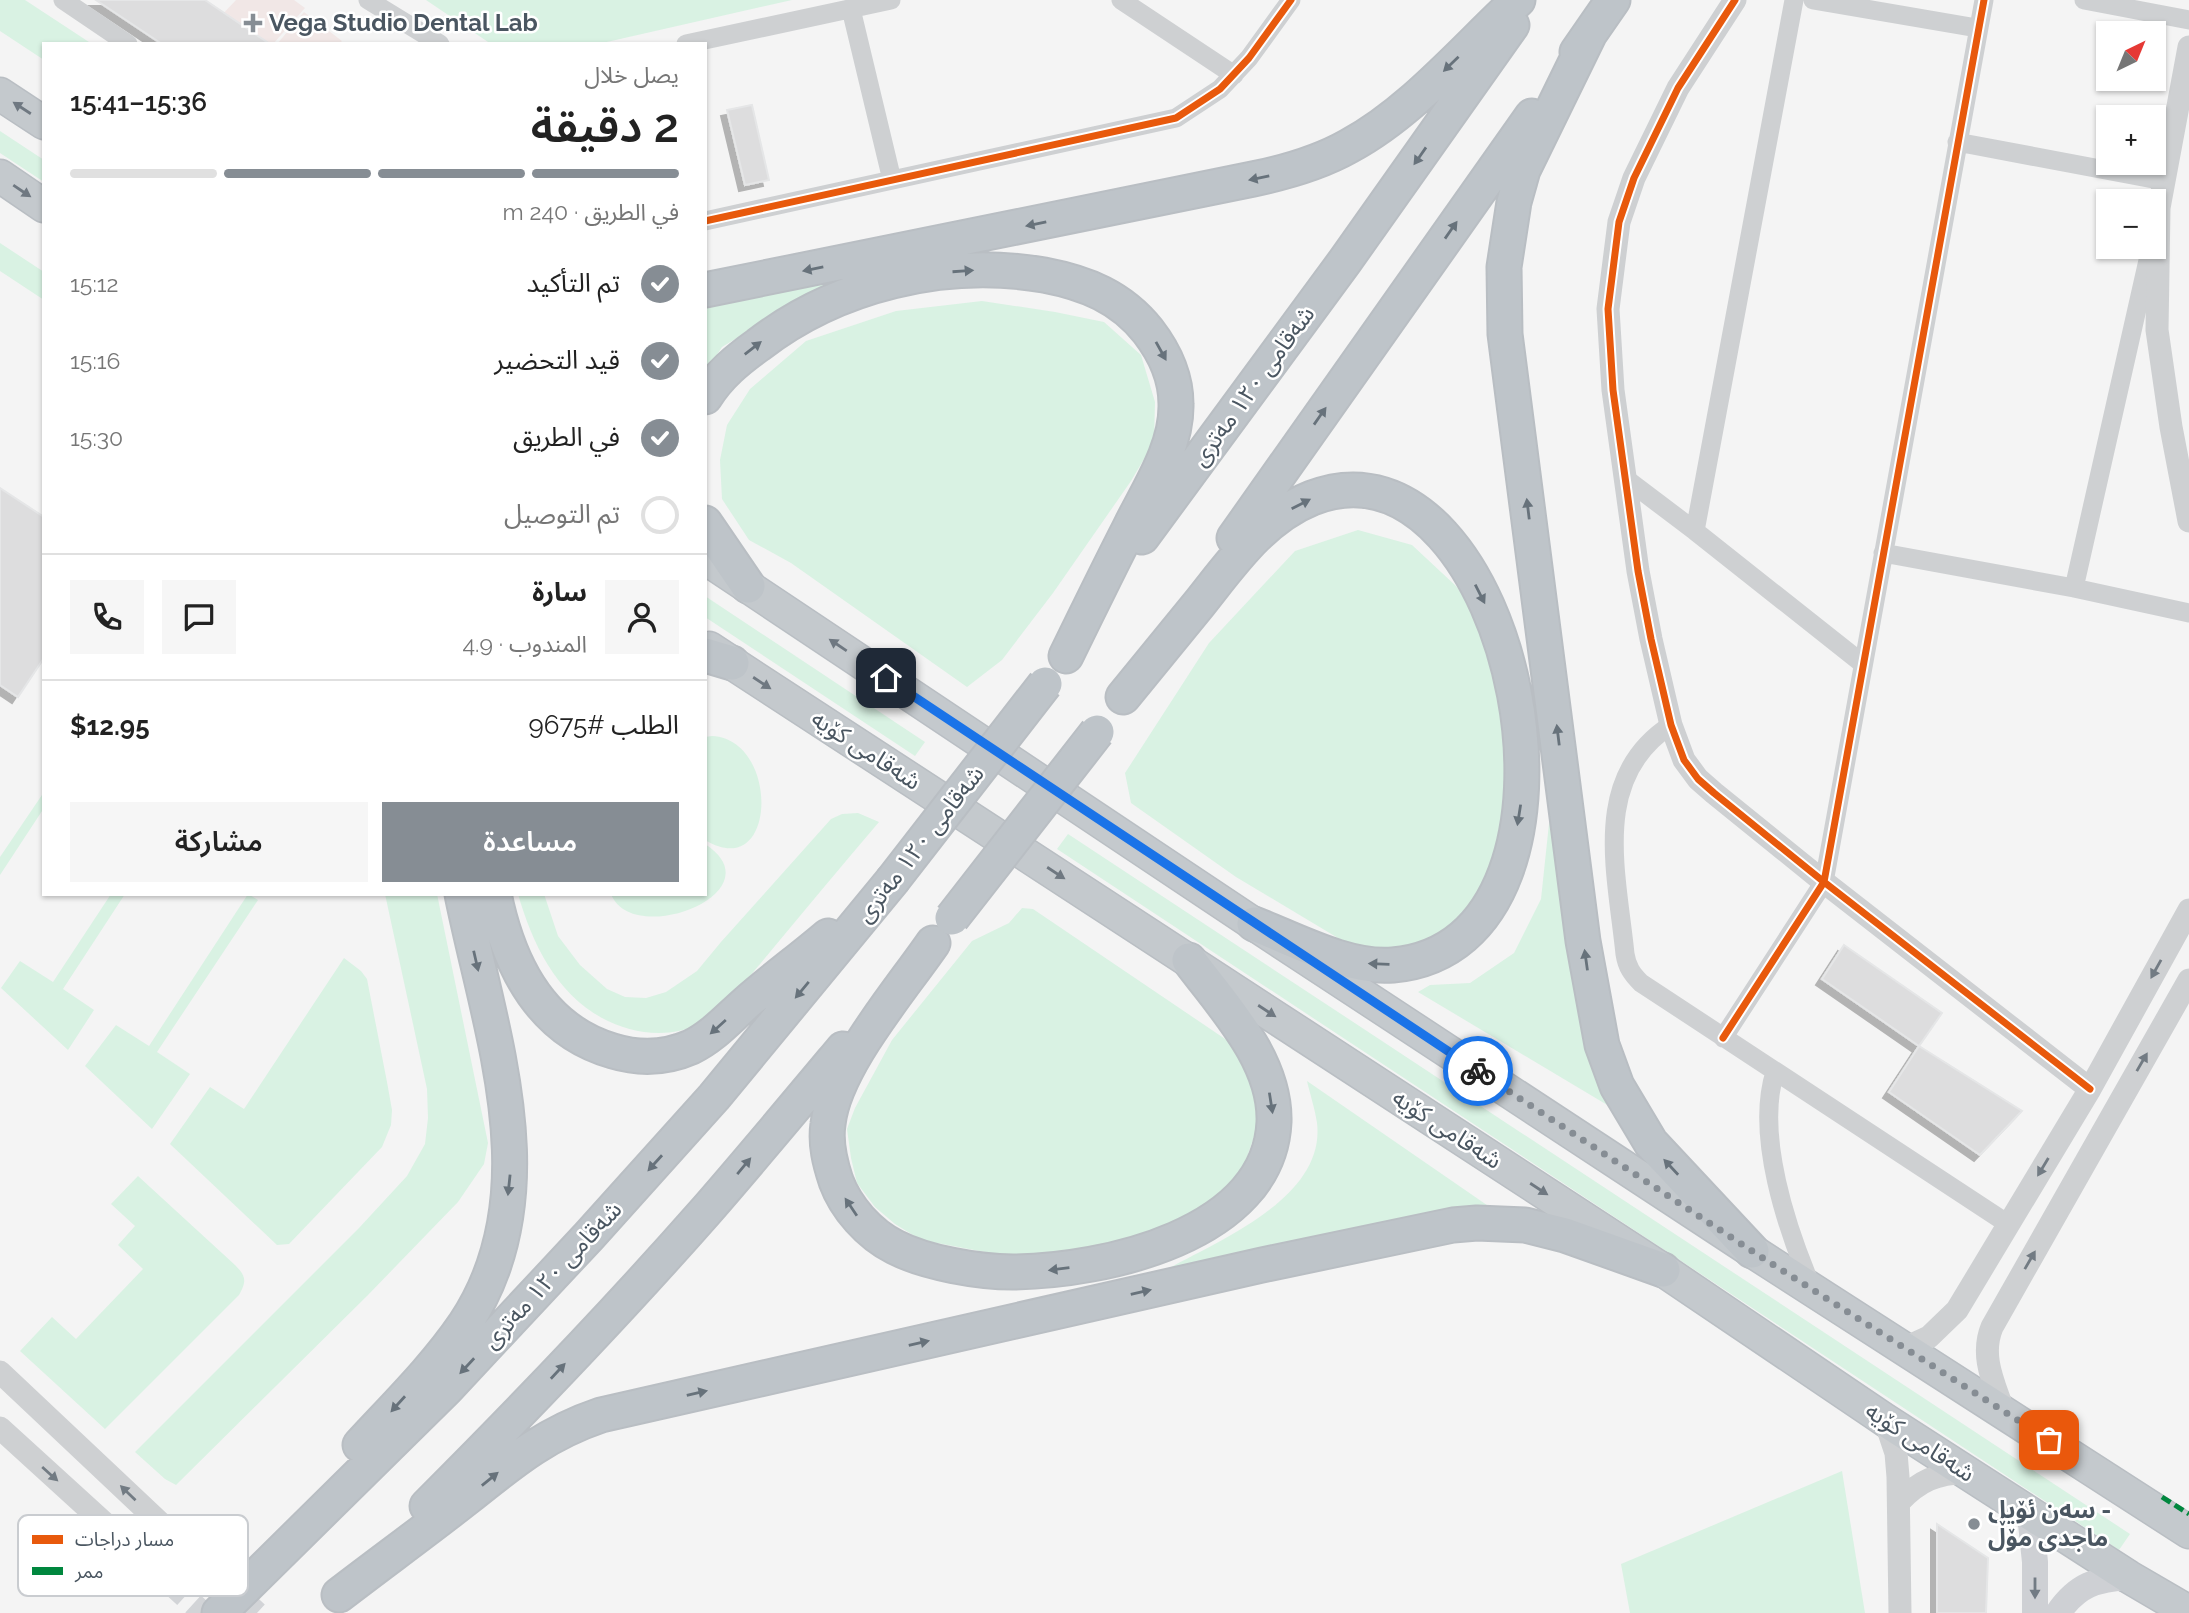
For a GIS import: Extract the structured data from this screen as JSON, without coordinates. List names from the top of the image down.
{
  "streets": {
    "highway": ["شەقامی ١٢٠ مەتری", "شەقامی کۆیە"]
  },
  "places": {
    "health": ["Vega Studio Dental Lab"],
    "other": ["سەن ئۆیل - ماجدی مۆڵ"]
  },
  "legend": ["مسار دراجات", "ممر"],
  "north": "top right",
  "page": {
    "map_buttons": ["+", "−"],
    "heading": ["2 دقيقة", "يصل خلال", "15:36–15:41"],
    "panel": [
      "سارة",
      "المندوب · 4.9",
      "الطلب #9675",
      "$12.95"
    ],
    "bar": "في الطريق · 240 m",
    "list": [
      ["تم التأكيد", "15:12"],
      ["قيد التحضير", "15:16"],
      ["في الطريق", "15:30"],
      "تم التوصيل"
    ],
    "buttons": ["مساعدة", "مشاركة"]
  }
}
